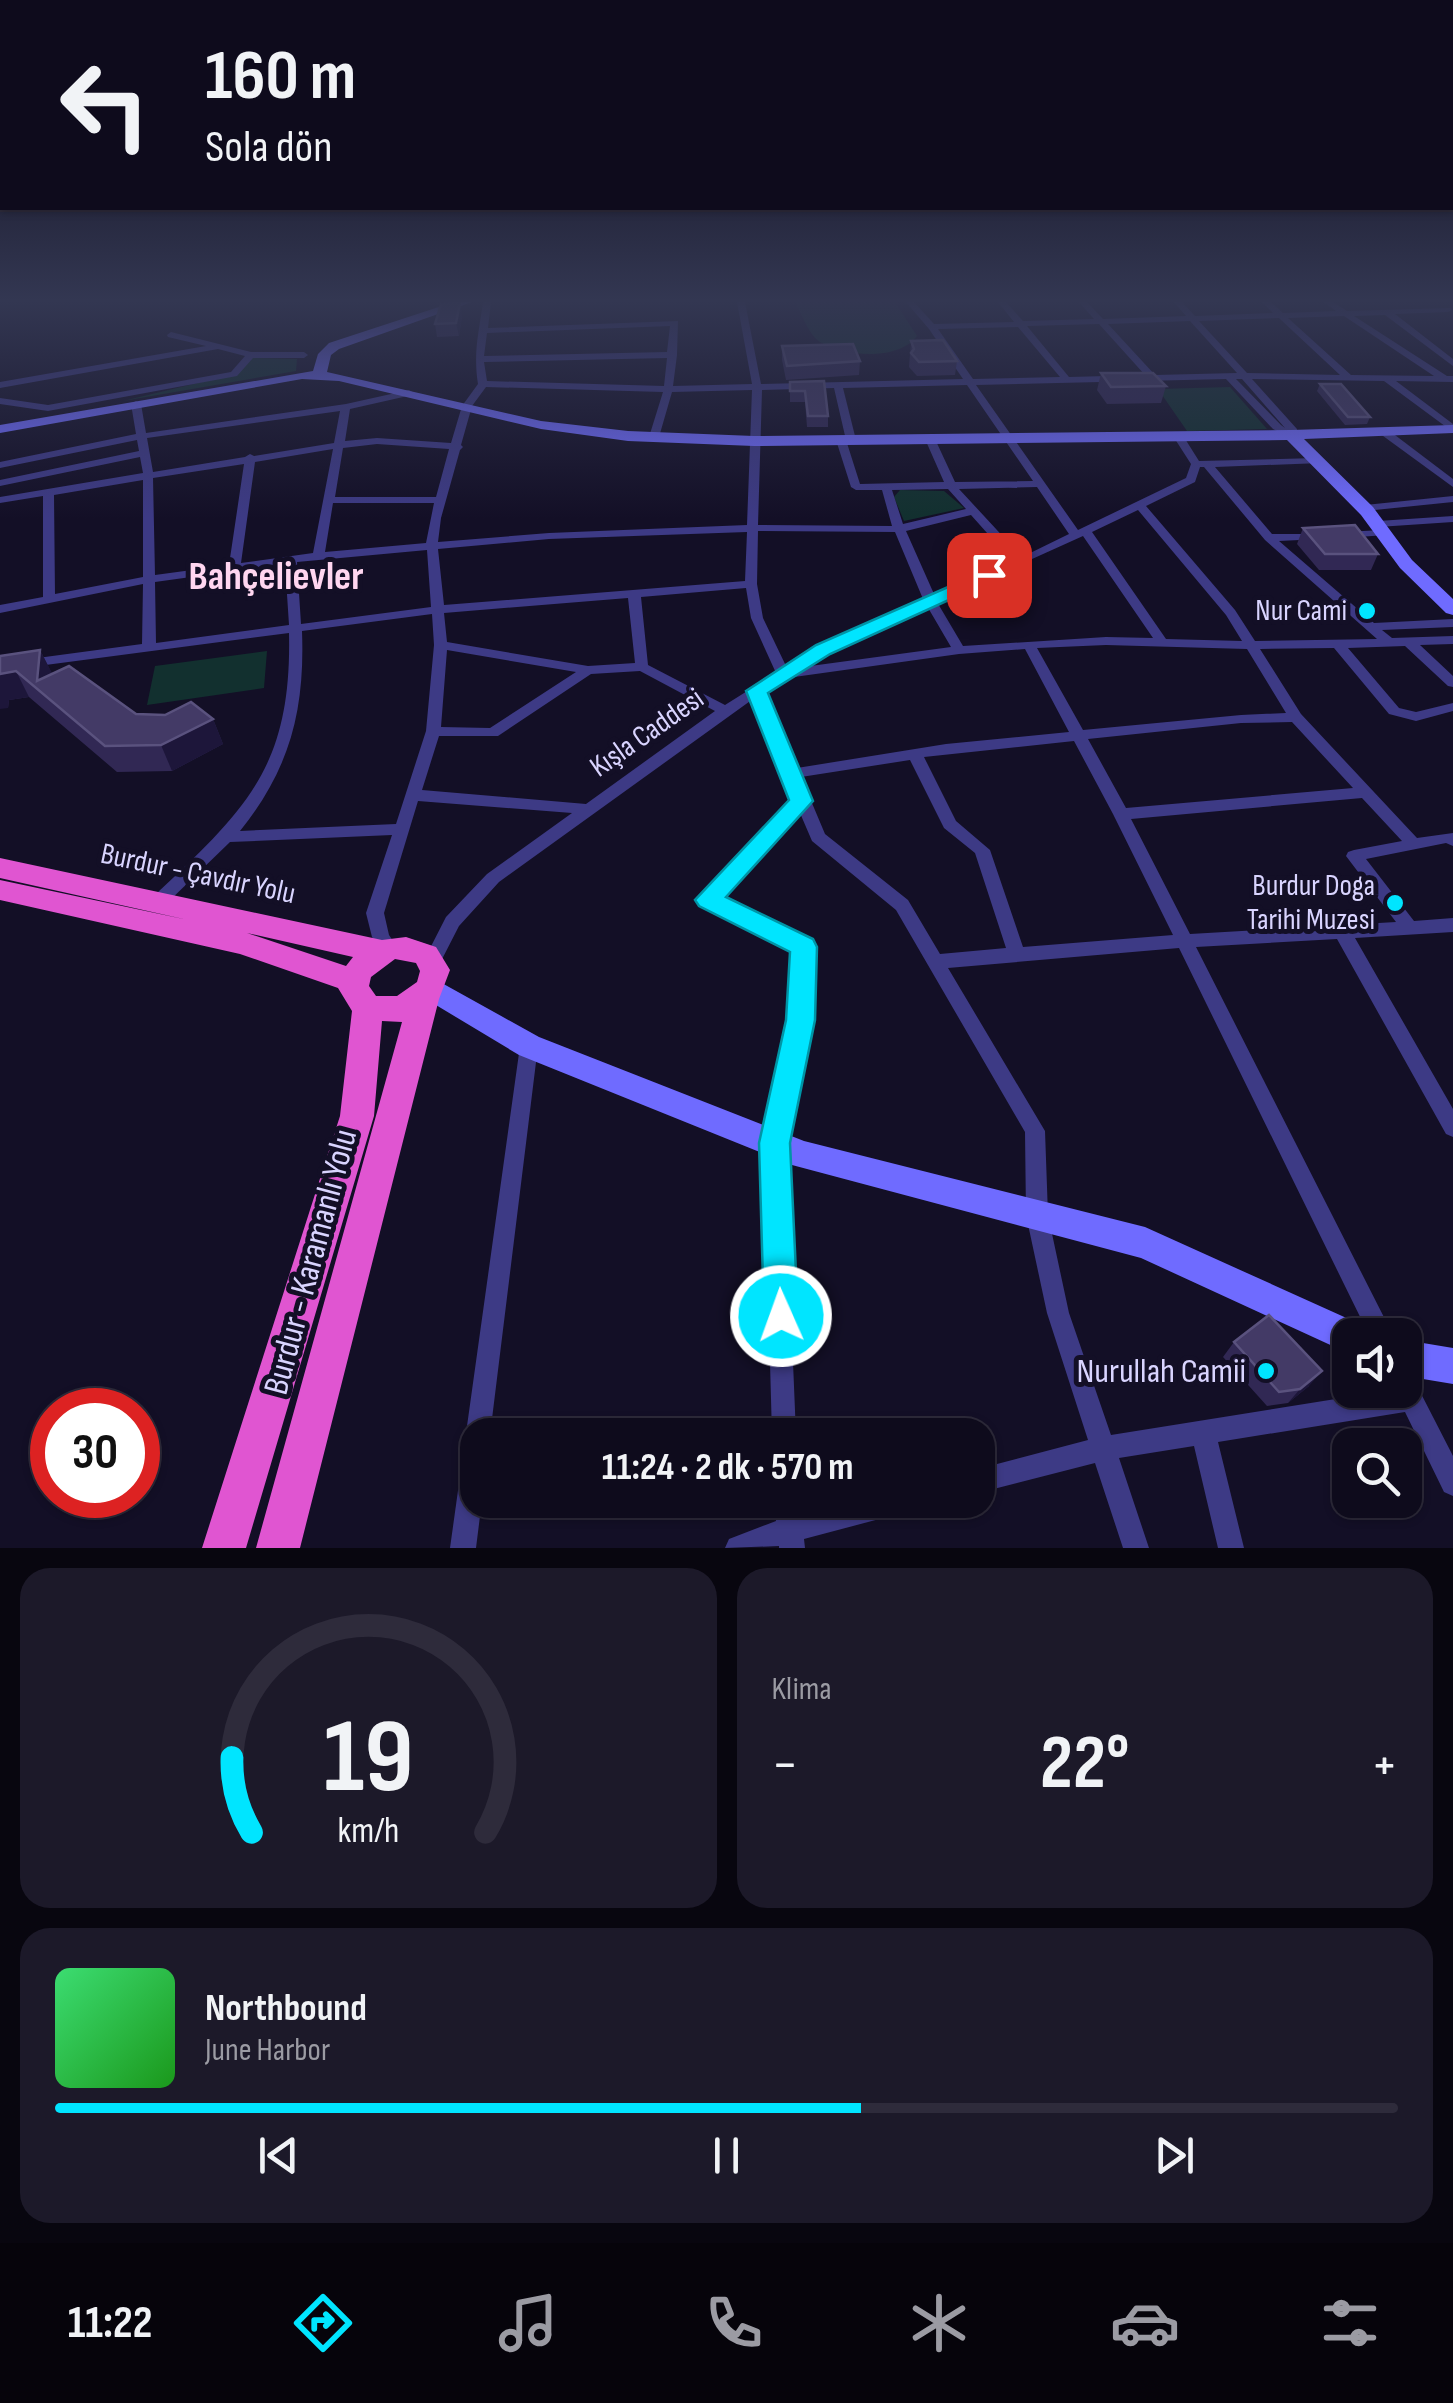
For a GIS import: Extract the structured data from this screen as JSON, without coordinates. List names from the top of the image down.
{
  "streets": {
    "highway": ["Burdur - Çavdır Yolu", "Burdur - Karamanlı Yolu"],
    "street": ["Kışla Caddesi"]
  },
  "crossings": [
    ["Kışla Caddesi", "Burdur - Çavdır Yolu"],
    ["Kışla Caddesi", "Burdur - Karamanlı Yolu"],
    ["Burdur - Çavdır Yolu", "Burdur - Karamanlı Yolu"]
  ],
  "districts": ["Bahçelievler"],
  "places": ["Nur Cami", "Burdur Doga Tarihi Muzesi", "Nurullah Camii"],
  "page": {
    "turn": ["160 m", "Sola dön"],
    "limit": "30",
    "trip": "11:24 · 2 dk · 570 m",
    "tile": "Klima",
    "heat": ["−", "22°", "+"],
    "song": ["Northbound", "June Harbor"],
    "tabs": "11:22",
    "gauge": ["19", "km/h"]
  }
}
